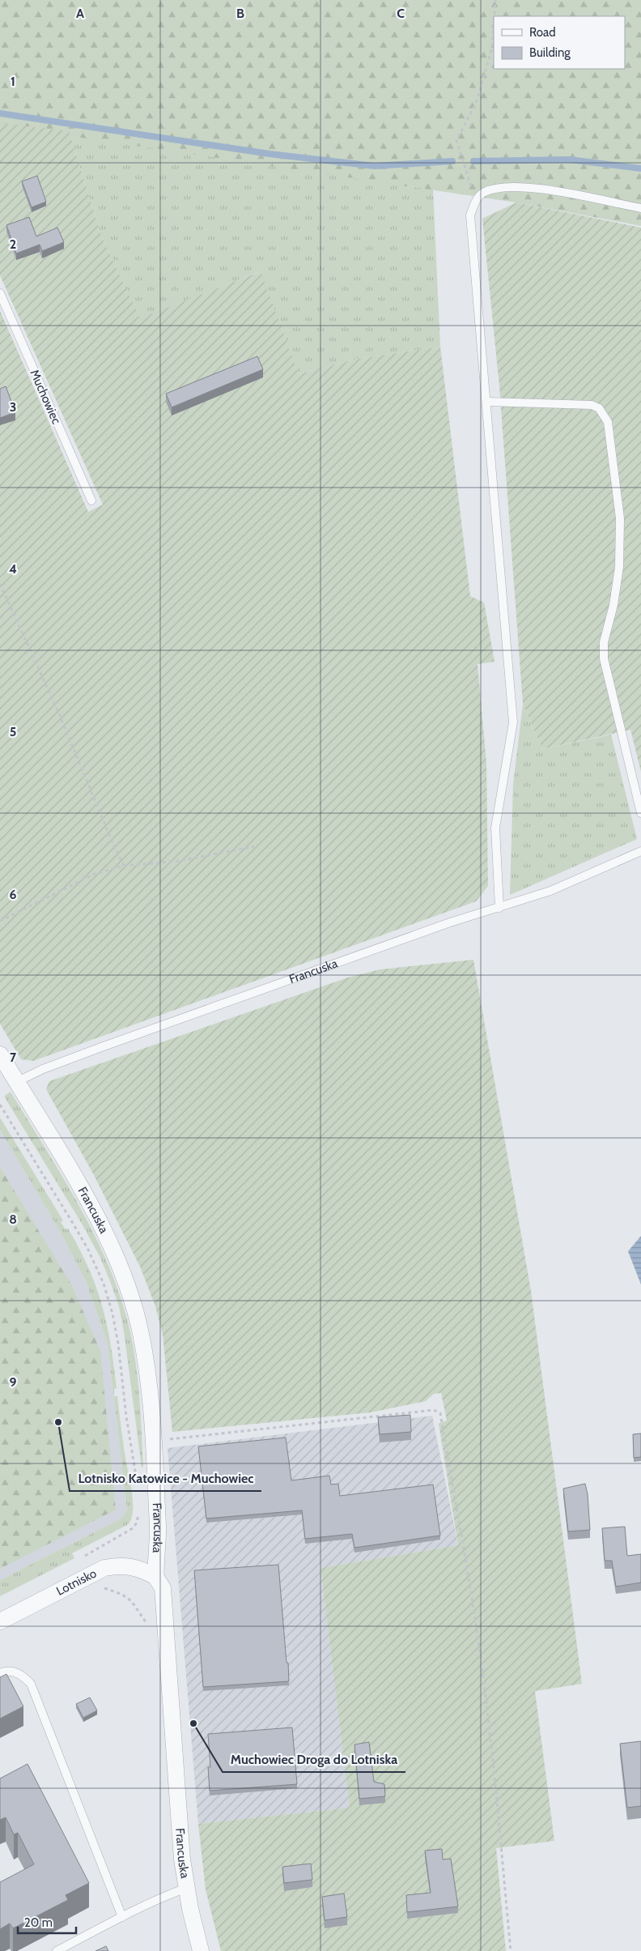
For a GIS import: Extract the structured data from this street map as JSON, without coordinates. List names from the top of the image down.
{
  "streets": {
    "street": ["Francuska", "Lotnisko"],
    "lane": ["Muchowiec"]
  },
  "crossings": [
    ["Francuska", "Lotnisko"]
  ],
  "places": ["Lotnisko Katowice - Muchowiec", "Muchowiec Droga do Lotniska"],
  "legend": ["Road", "Building"],
  "scale_bar": "20 m",
  "grid": {
    "columns": ["A", "B", "C"],
    "rows": [
      "1",
      "2",
      "3",
      "4",
      "5",
      "6",
      "7",
      "8",
      "9"
    ]
  }
}
